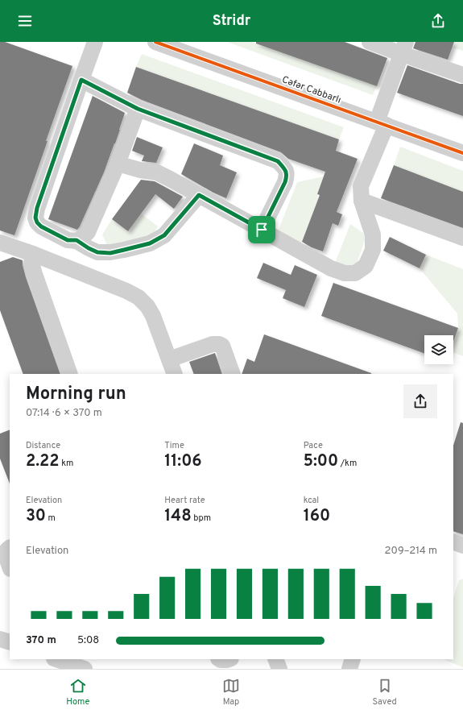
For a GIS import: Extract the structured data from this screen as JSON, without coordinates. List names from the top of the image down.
{
  "streets": {
    "street": ["Cəfər Cabbarlı"]
  },
  "page": {
    "header": "Stridr",
    "heading": ["Morning run", "07:14 · 6 × 370 m"],
    "stats": [
      ["Distance", "2.22 km"],
      ["Time", "11:06"],
      ["Pace", "5:00 /km"],
      ["Elevation", "30 m"],
      ["Heart rate", "148 bpm"],
      ["kcal", "160"]
    ],
    "chart": ["Elevation", "209–214 m"],
    "list": [
      {
        "name": "370 m",
        "note": "5:08"
      }
    ],
    "tabs": ["Home", "Map", "Saved"]
  }
}
